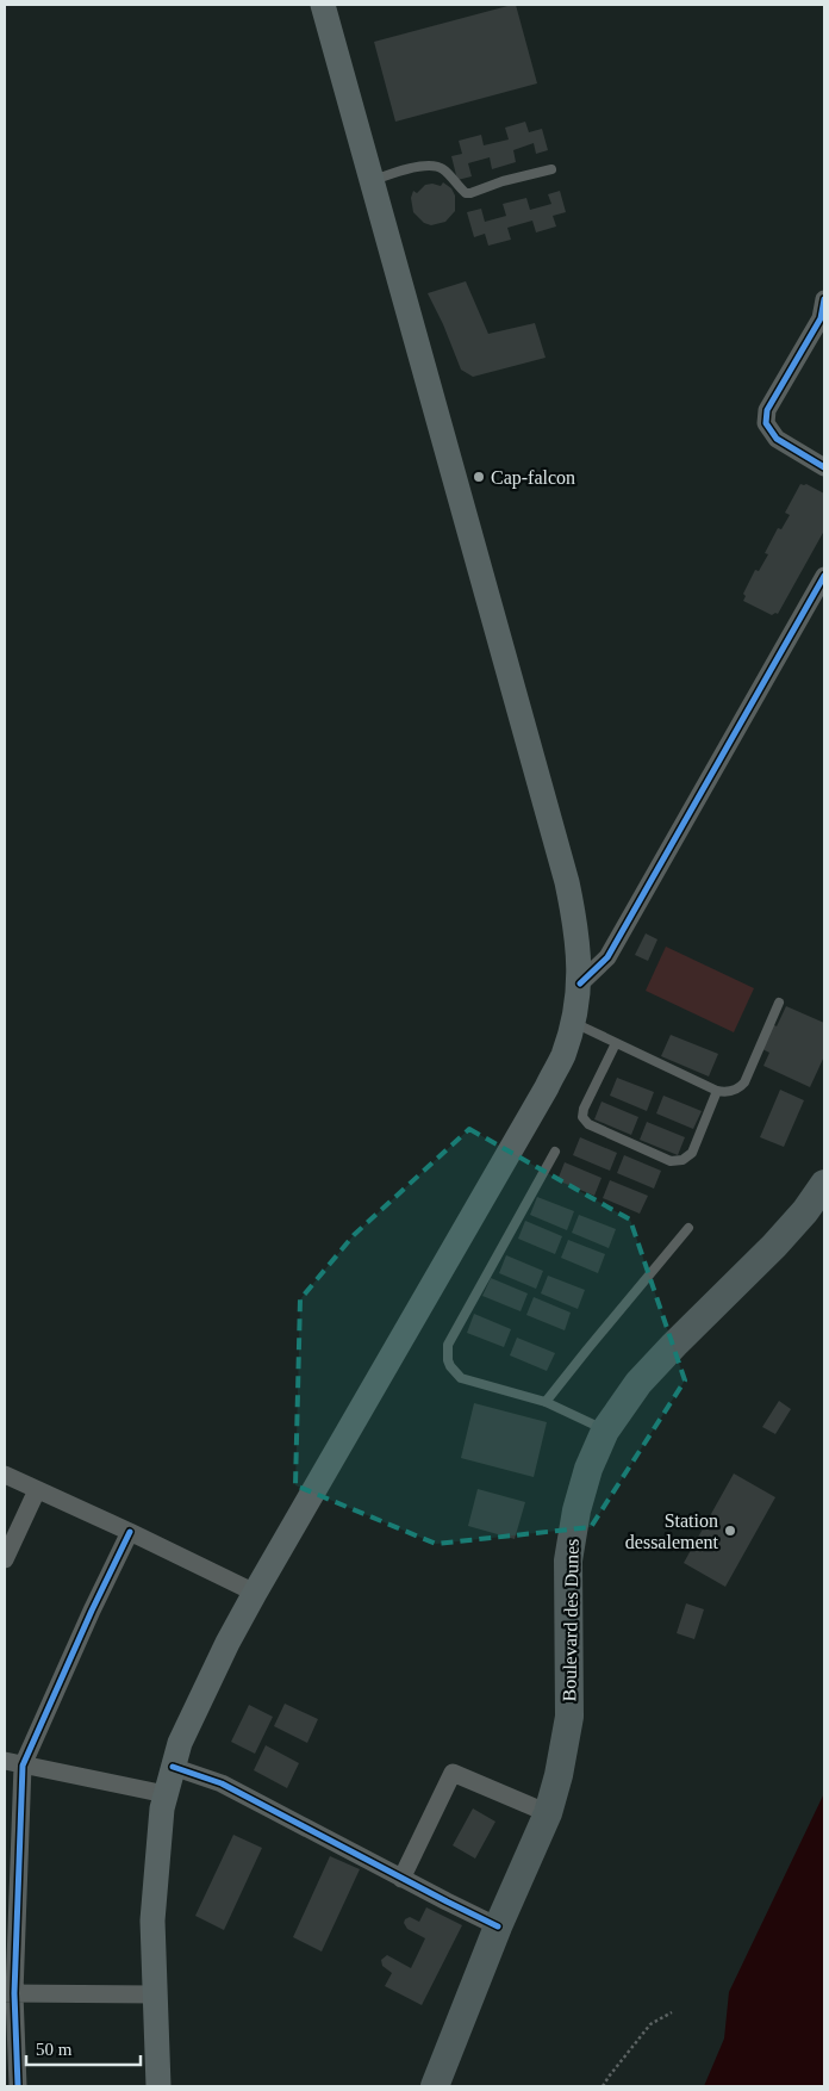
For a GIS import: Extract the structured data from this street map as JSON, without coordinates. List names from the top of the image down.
{
  "streets": {
    "main road": ["Boulevard des Dunes"]
  },
  "places": ["Cap-falcon", "Station dessalement"],
  "scale_bar": "50 m"
}
